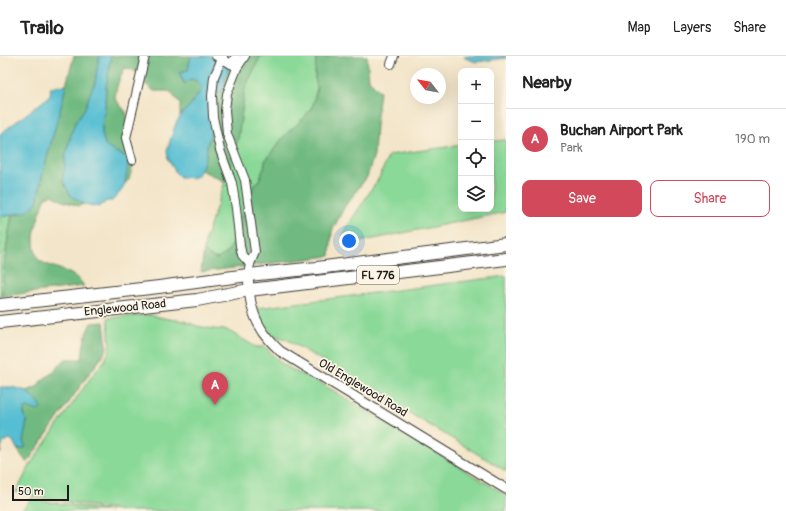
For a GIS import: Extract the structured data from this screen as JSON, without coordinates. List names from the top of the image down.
{
  "streets": {
    "main road": ["FL 776", "Englewood Road"],
    "street": ["Old Englewood Road"]
  },
  "crossings": [
    ["FL 776", "Englewood Road"],
    ["FL 776", "Old Englewood Road"],
    ["Englewood Road", "Old Englewood Road"]
  ],
  "scale_bar": "50 m",
  "north": "top left",
  "page": {
    "header": "Trailo",
    "nav": ["Map", "Layers", "Share"],
    "heading": "Nearby",
    "map_buttons": ["+", "−"],
    "list": [
      {
        "mark": "A",
        "name": "Buchan Airport Park",
        "note": "Park",
        "value": "190 m"
      }
    ],
    "buttons": ["Save", "Share"],
    "pins": "A",
    "scale": "50 m"
  }
}
